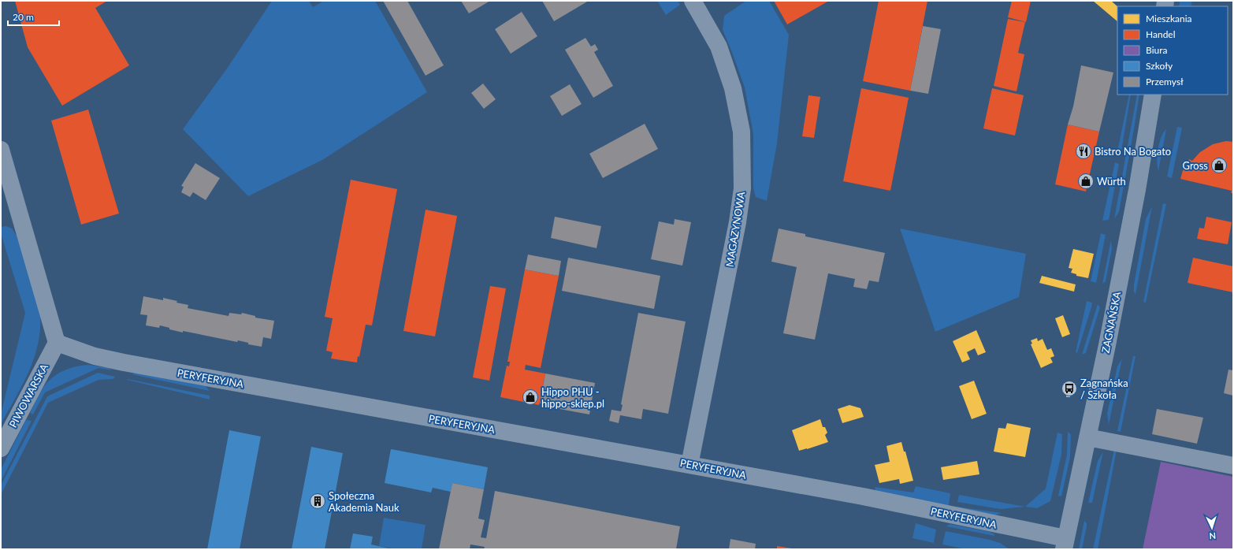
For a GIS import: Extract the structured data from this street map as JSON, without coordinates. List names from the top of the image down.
{
  "streets": {
    "street": [
      "MAGAZYNOWA",
      "ZAGNAŃSKA",
      "PERYFERYJNA",
      "PIWOWARSKA"
    ]
  },
  "crossings": [
    ["MAGAZYNOWA", "PERYFERYJNA"],
    ["ZAGNAŃSKA", "PERYFERYJNA"],
    ["PERYFERYJNA", "PIWOWARSKA"]
  ],
  "places": {
    "restaurant": ["Bistro Na Bogato"],
    "shop": ["Gross", "Würth", "Hippo PHU - hippo-sklep.pl"],
    "bus stop": ["Zagnańska / Szkoła"],
    "building": ["Społeczna Akademia Nauk"]
  },
  "legend": [
    "Mieszkania",
    "Handel",
    "Biura",
    "Szkoły",
    "Przemysł"
  ],
  "scale_bar": "20 m",
  "north": "bottom"
}
